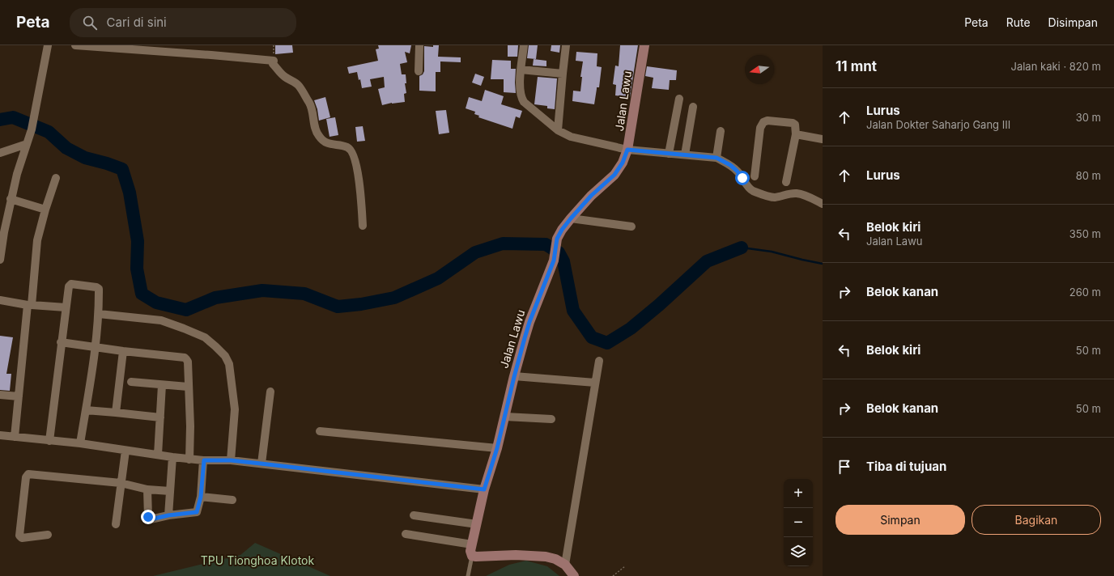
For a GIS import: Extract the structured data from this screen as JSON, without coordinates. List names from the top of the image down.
{
  "streets": {
    "street": ["Jalan Lawu"]
  },
  "parks": ["TPU Tionghoa Klotok"],
  "north": "left",
  "page": {
    "header": "Peta",
    "search": "Cari di sini",
    "nav": ["Peta", "Rute", "Disimpan"],
    "heading": ["11 mnt", "Jalan kaki · 820 m"],
    "list": [
      ["Lurus", "Jalan Dokter Saharjo Gang III", "30 m"],
      ["Lurus", "80 m"],
      ["Belok kiri", "Jalan Lawu", "350 m"],
      ["Belok kanan", "260 m"],
      ["Belok kiri", "50 m"],
      ["Belok kanan", "50 m"],
      "Tiba di tujuan"
    ],
    "map_buttons": ["+", "−"],
    "buttons": ["Simpan", "Bagikan"]
  }
}
